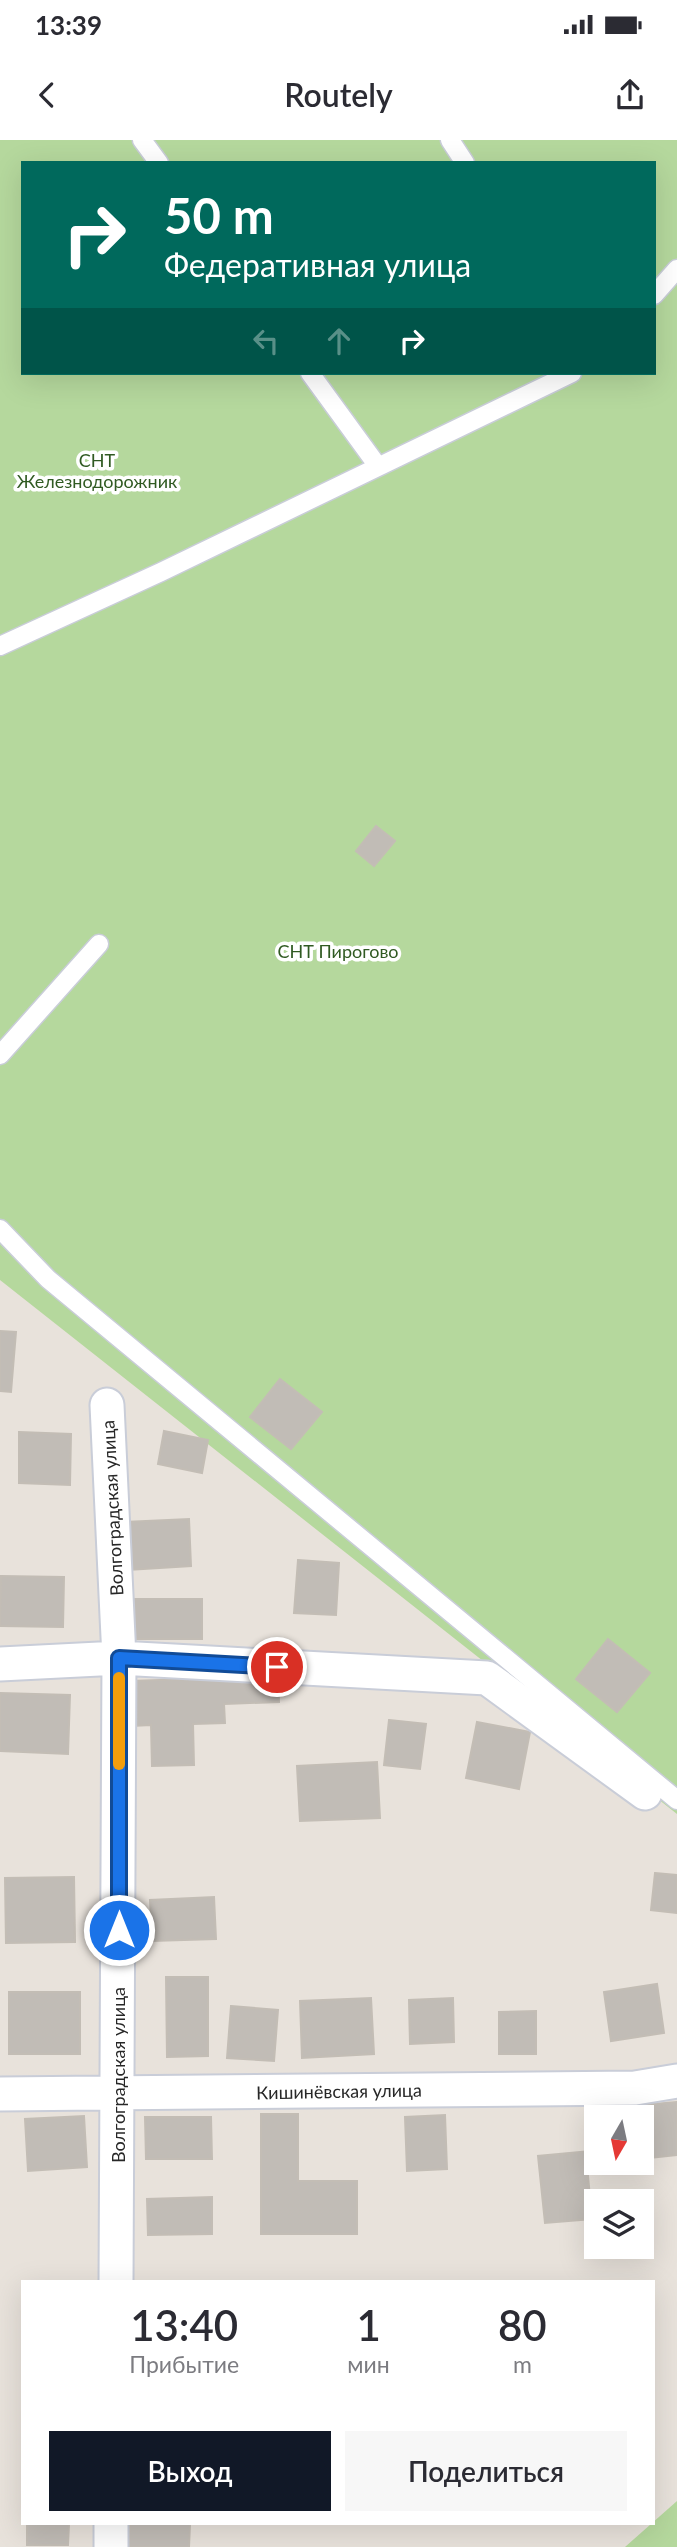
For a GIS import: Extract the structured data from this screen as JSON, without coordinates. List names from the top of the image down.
{
  "streets": {
    "street": ["Волгоградская улица", "Кишинёвская улица"]
  },
  "crossings": [
    ["Волгоградская улица", "Кишинёвская улица"]
  ],
  "parks": ["СНТ Железнодорожник", "СНТ Пирогово"],
  "north": "bottom",
  "page": {
    "status": "13:39",
    "header": "Routely",
    "turn": ["50 m", "Федеративная улица"],
    "eta": [
      "13:40",
      "Прибытие",
      "1",
      "мин",
      "80",
      "m"
    ],
    "buttons": ["Выход", "Поделиться"]
  }
}
